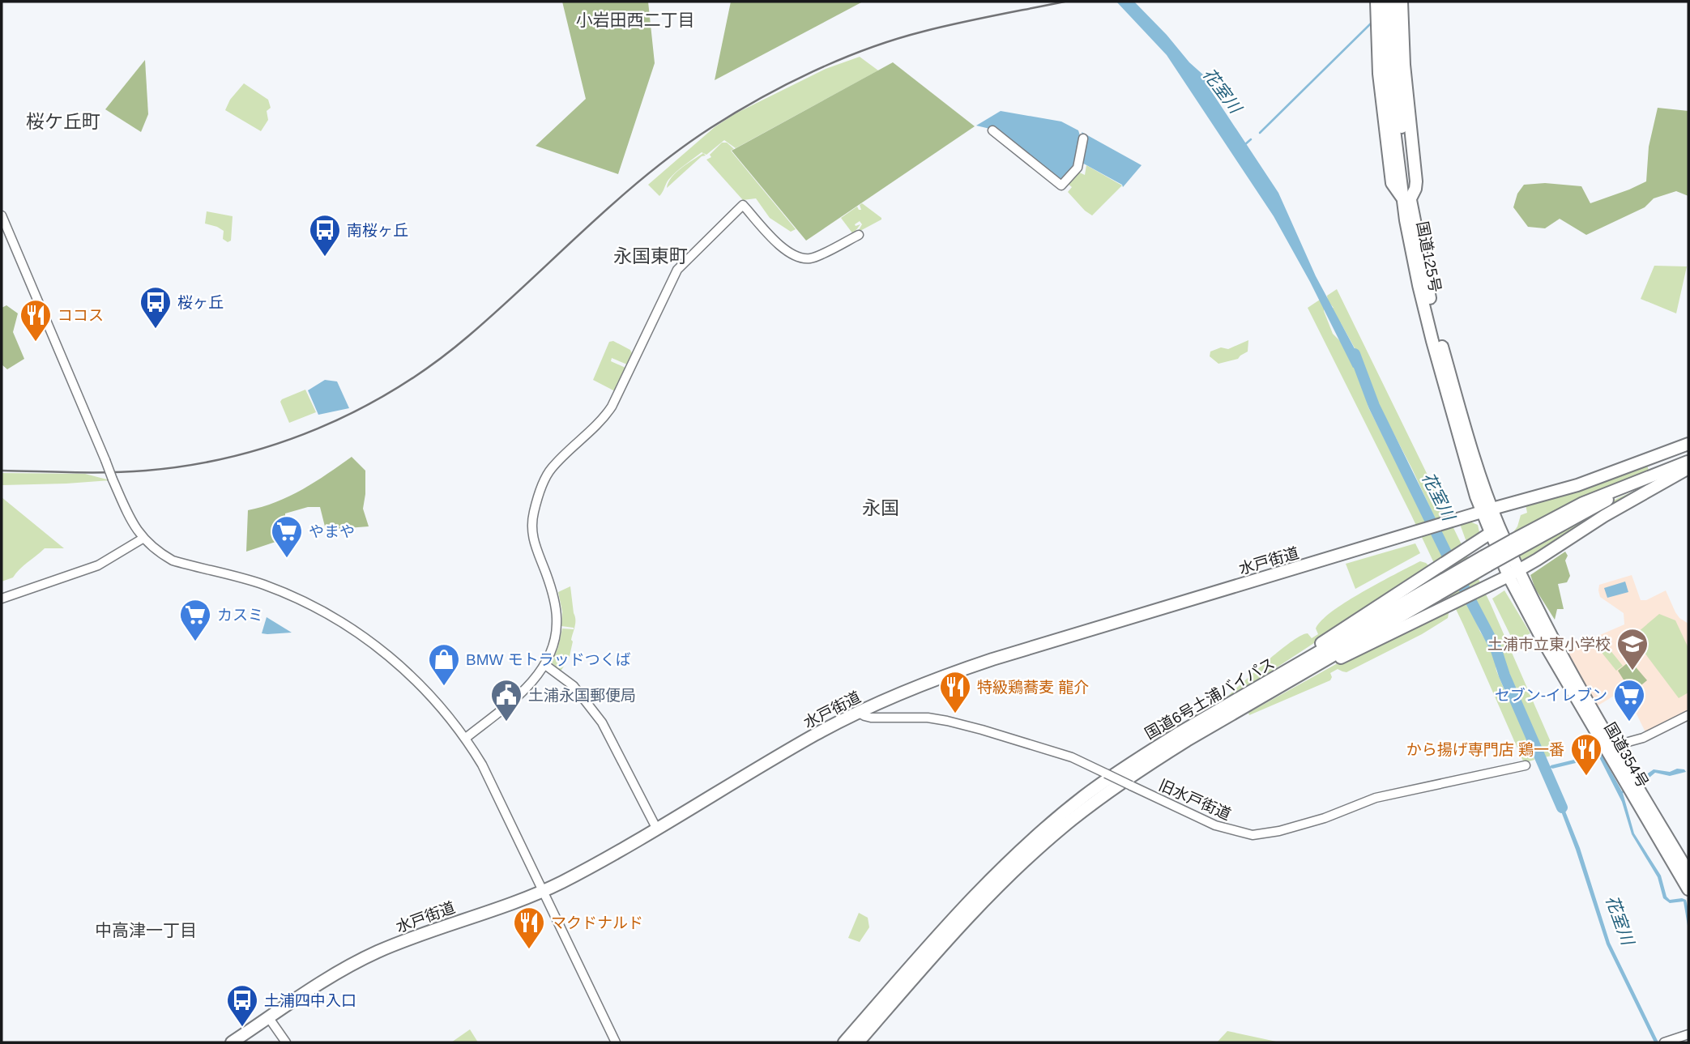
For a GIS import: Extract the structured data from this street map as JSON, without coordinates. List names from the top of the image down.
{
  "streets": {
    "highway": [
      "国道125号",
      "水戸街道",
      "国道6号土浦バイパス",
      "国道354号"
    ],
    "street": ["旧水戸街道"]
  },
  "crossings": [
    ["国道125号", "水戸街道"],
    ["国道125号", "国道354号"],
    ["水戸街道", "国道354号"],
    ["水戸街道", "旧水戸街道"]
  ],
  "districts": [
    "小岩田西二丁目",
    "桜ケ丘町",
    "永国東町",
    "永国",
    "中高津一丁目"
  ],
  "water": ["花室川"],
  "places": {
    "bus stop": ["南桜ヶ丘", "桜ヶ丘", "土浦四中入口"],
    "restaurant": [
      "ココス",
      "特級鶏蕎麦 龍介",
      "から揚げ専門店 鶏一番",
      "マクドナルド"
    ],
    "supermarket": ["やまや", "カスミ", "セブン-イレブン"],
    "school or university": ["土浦市立東小学校"],
    "shop": ["BMW モトラッドつくば"],
    "public building": ["土浦永国郵便局"]
  }
}
